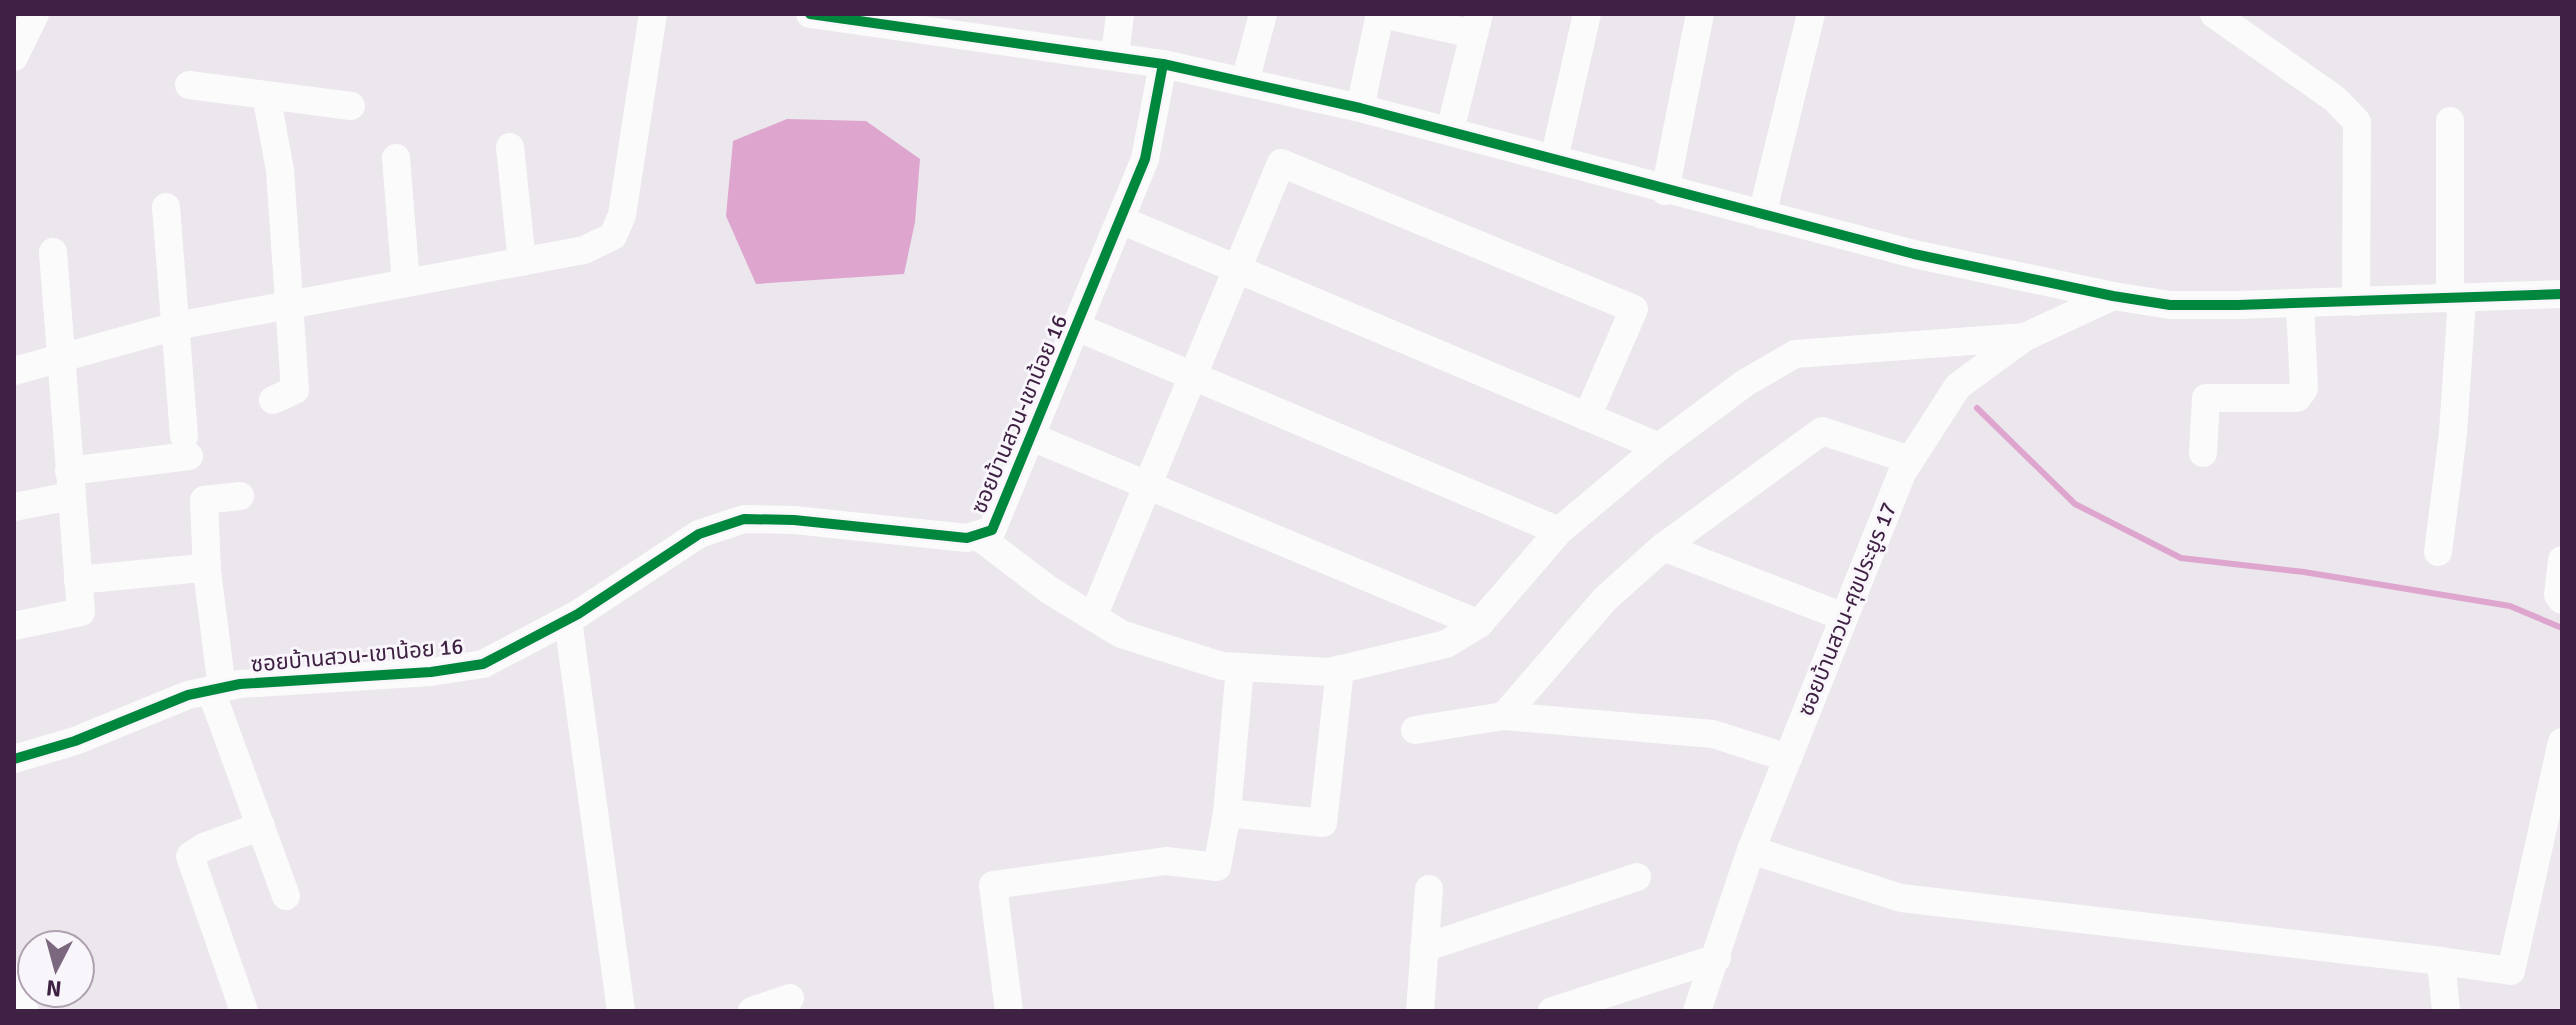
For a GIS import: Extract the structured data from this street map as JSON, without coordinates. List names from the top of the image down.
{
  "streets": {
    "street": ["ซอยบ้านสวน-เขาน้อย 16", "ซอยบ้านสวน-ศุขประยูร 17"]
  },
  "north": "bottom"
}
